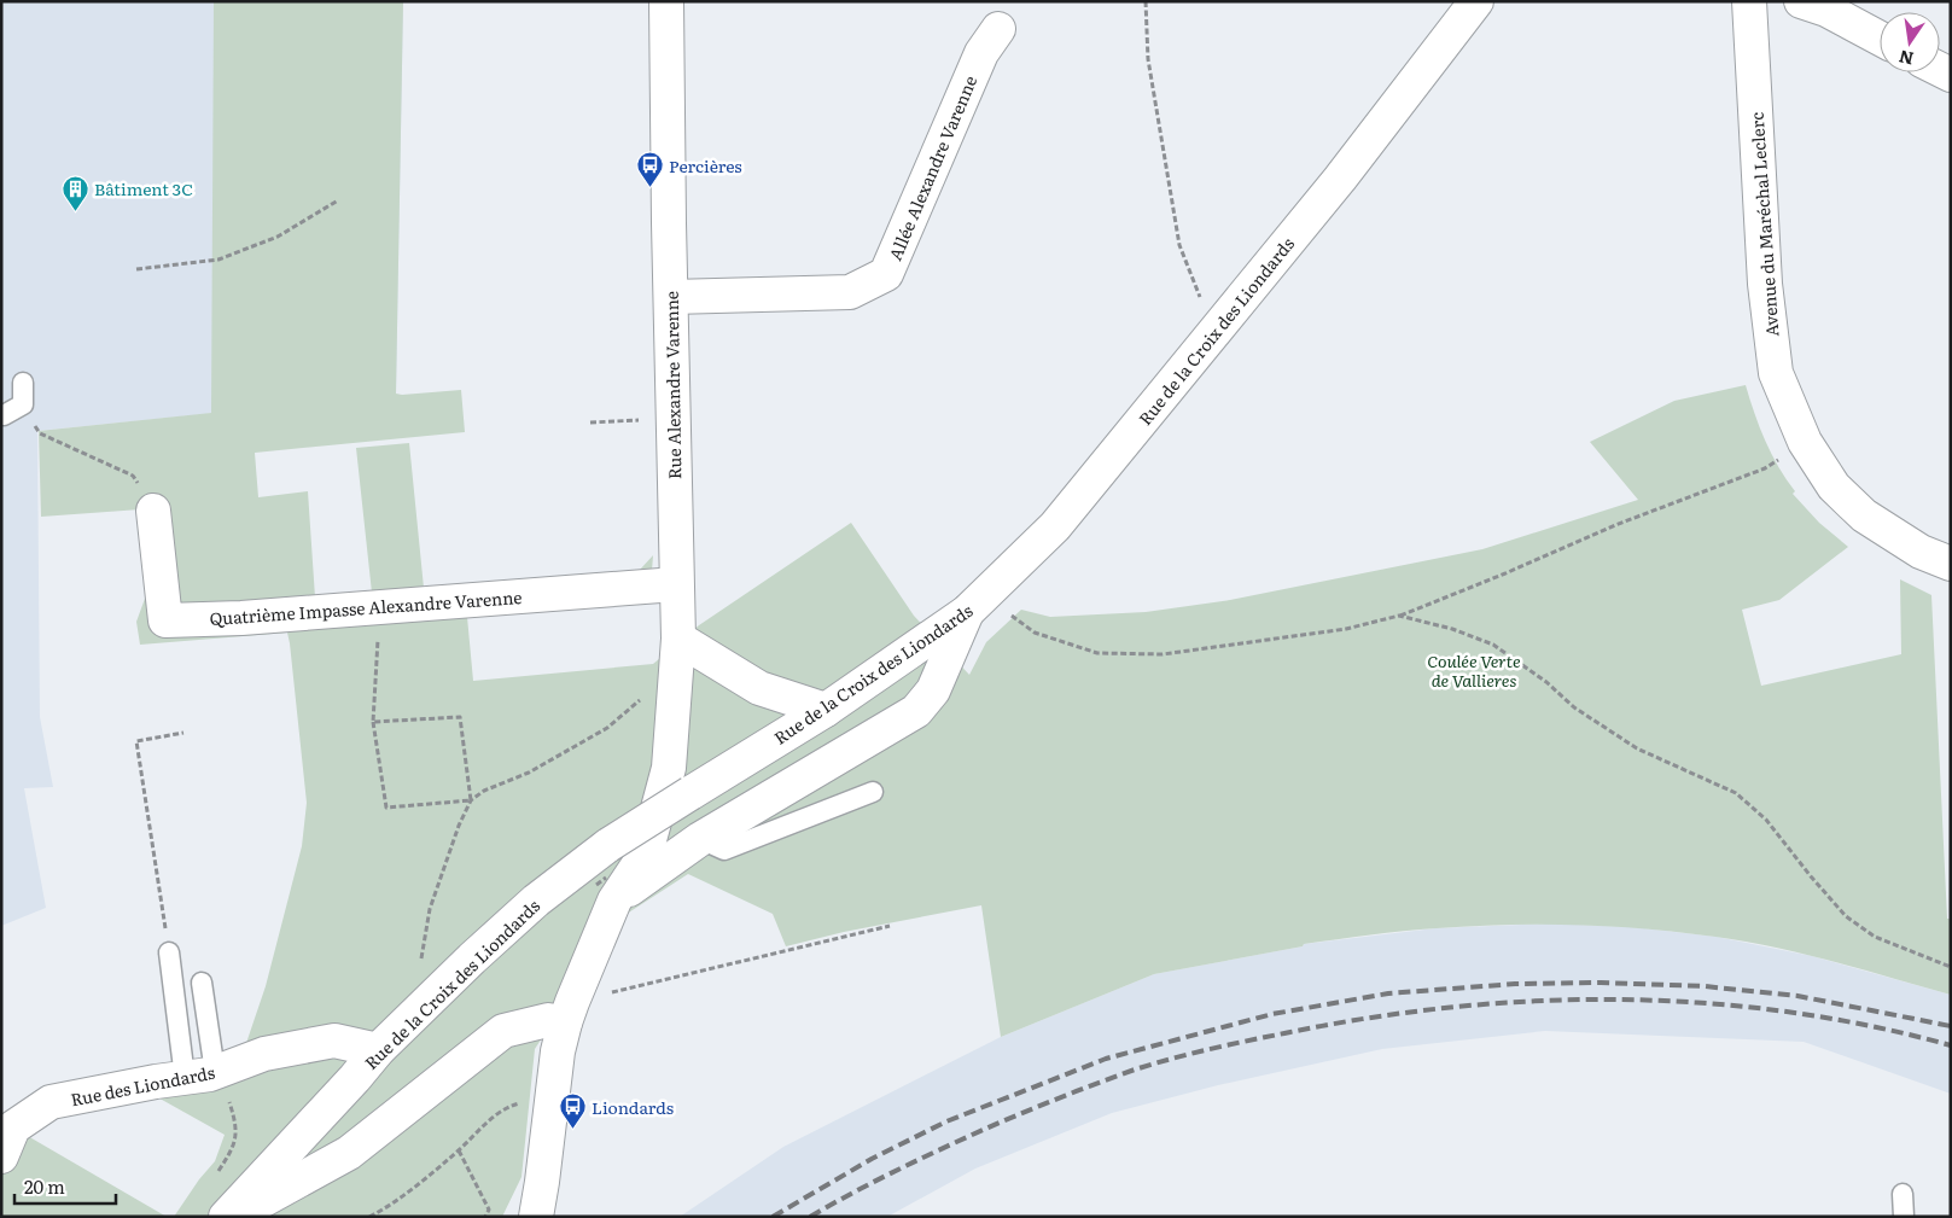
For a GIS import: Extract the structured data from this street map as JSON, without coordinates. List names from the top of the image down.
{
  "streets": {
    "main road": [
      "Allée Alexandre Varenne",
      "Avenue du Maréchal Leclerc",
      "Rue de la Croix des Liondards",
      "Rue Alexandre Varenne",
      "Quatrième Impasse Alexandre Varenne",
      "Rue des Liondards"
    ]
  },
  "crossings": [
    ["Allée Alexandre Varenne", "Rue Alexandre Varenne"],
    ["Rue de la Croix des Liondards", "Rue des Liondards"],
    ["Rue Alexandre Varenne", "Quatrième Impasse Alexandre Varenne"]
  ],
  "parks": ["Coulée Verte de Vallieres"],
  "places": {
    "bus stop": ["Percières", "Liondards"],
    "building": ["Bâtiment 3C"]
  },
  "scale_bar": "20 m",
  "north": "bottom"
}
